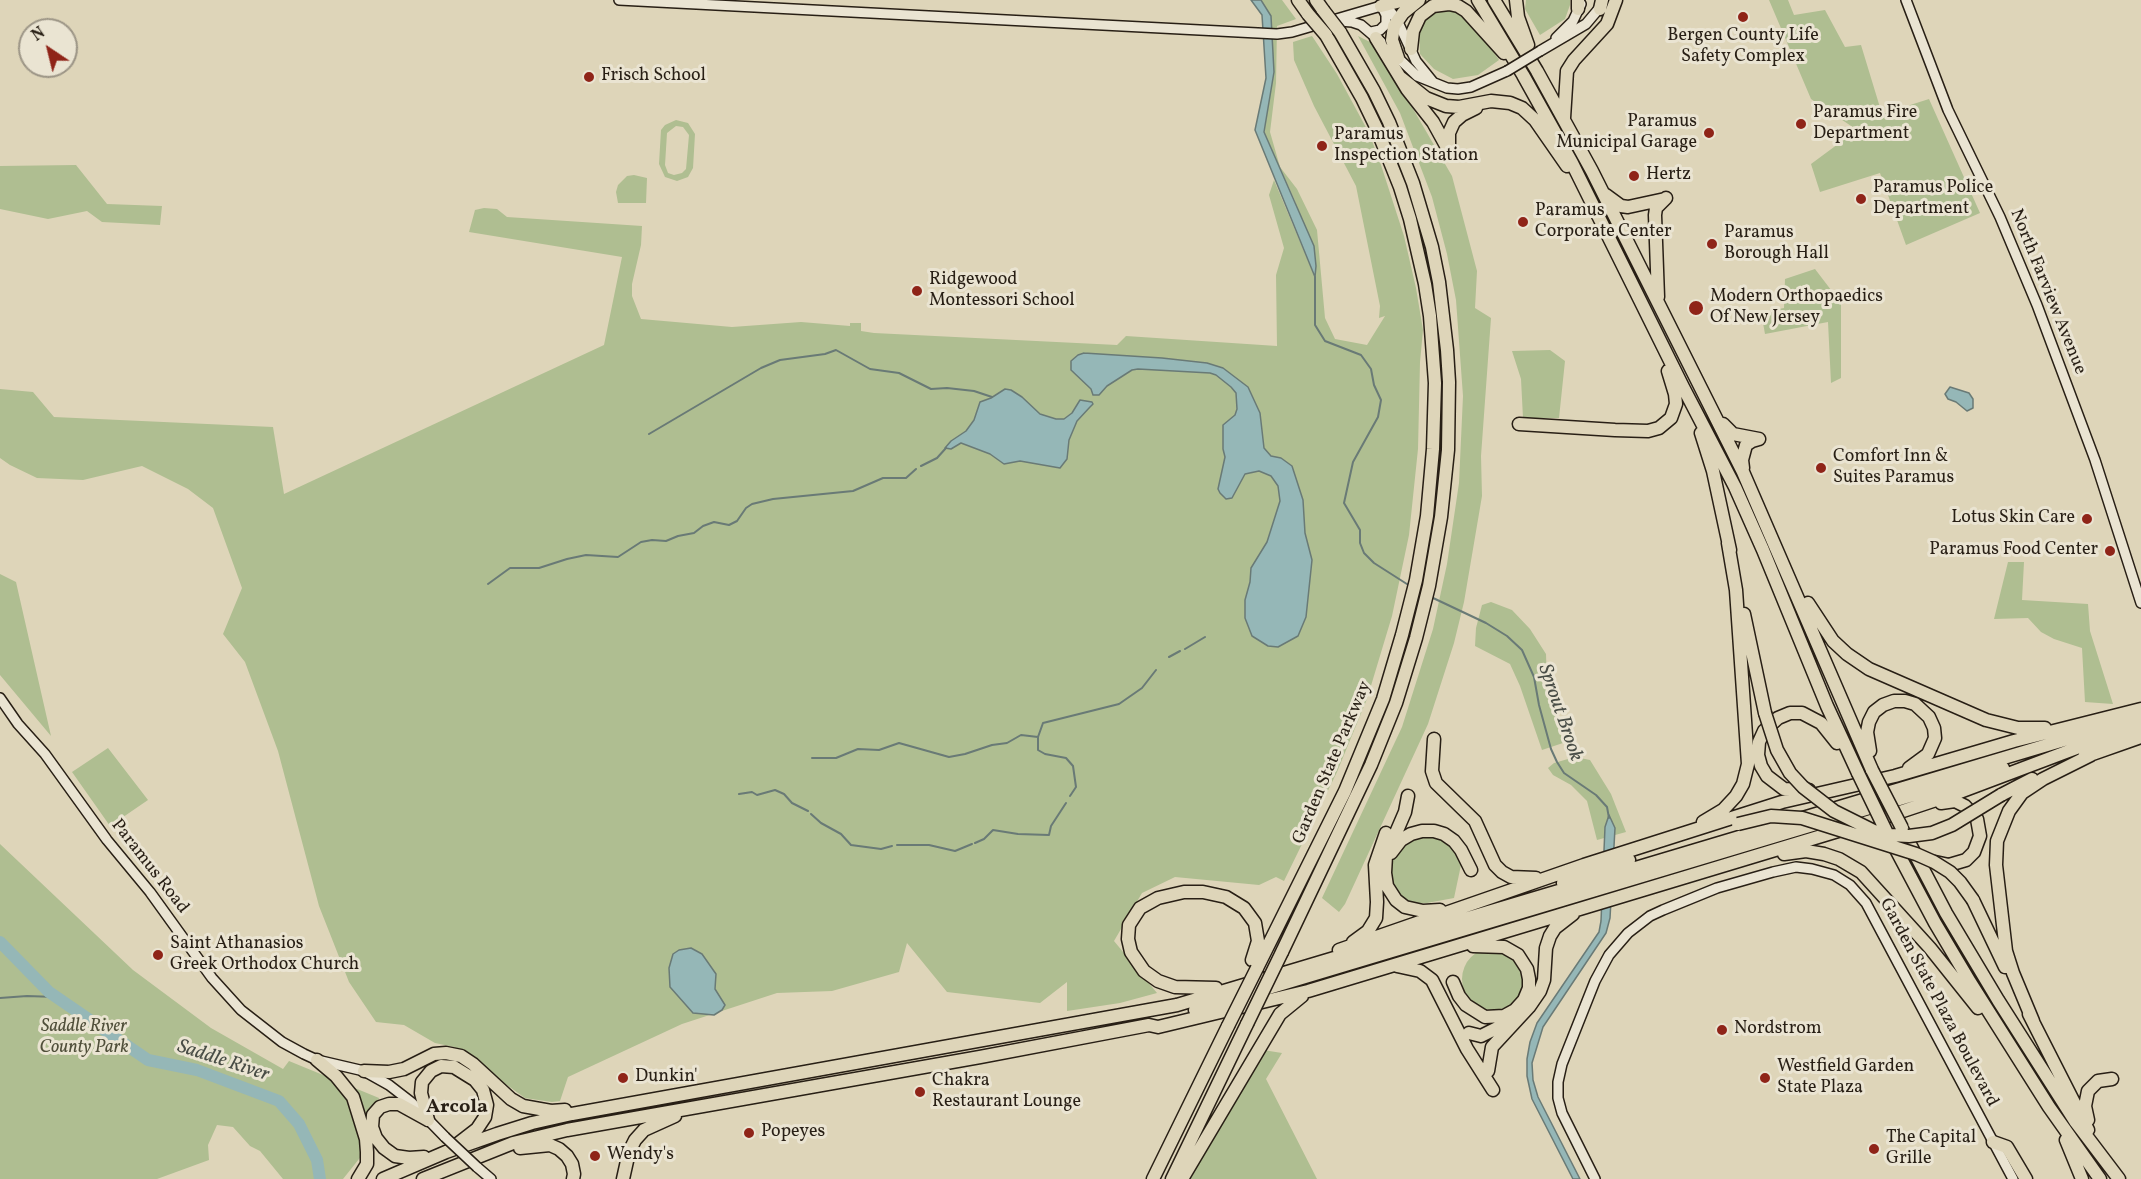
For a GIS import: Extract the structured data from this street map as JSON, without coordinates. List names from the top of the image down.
{
  "streets": {
    "highway": ["Garden State Parkway"],
    "main road": ["North Farview Avenue", "Paramus Road", "Garden State Plaza Boulevard"]
  },
  "districts": ["Arcola"],
  "water": ["Sprout Brook", "Saddle River"],
  "parks": ["Saddle River County Park"],
  "places": [
    "Bergen County Life Safety Complex",
    "Frisch School",
    "Paramus Fire Department",
    "Paramus Municipal Garage",
    "Paramus Inspection Station",
    "Hertz",
    "Paramus Police Department",
    "Paramus Corporate Center",
    "Paramus Borough Hall",
    "Ridgewood Montessori School",
    "Modern Orthopaedics Of New Jersey",
    "Comfort Inn & Suites Paramus",
    "Lotus Skin Care",
    "Paramus Food Center",
    "Saint Athanasios Greek Orthodox Church",
    "Nordstrom",
    "Dunkin'",
    "Westfield Garden State Plaza",
    "Chakra Restaurant Lounge",
    "Popeyes",
    "The Capital Grille",
    "Wendy's"
  ],
  "north": "top left"
}
